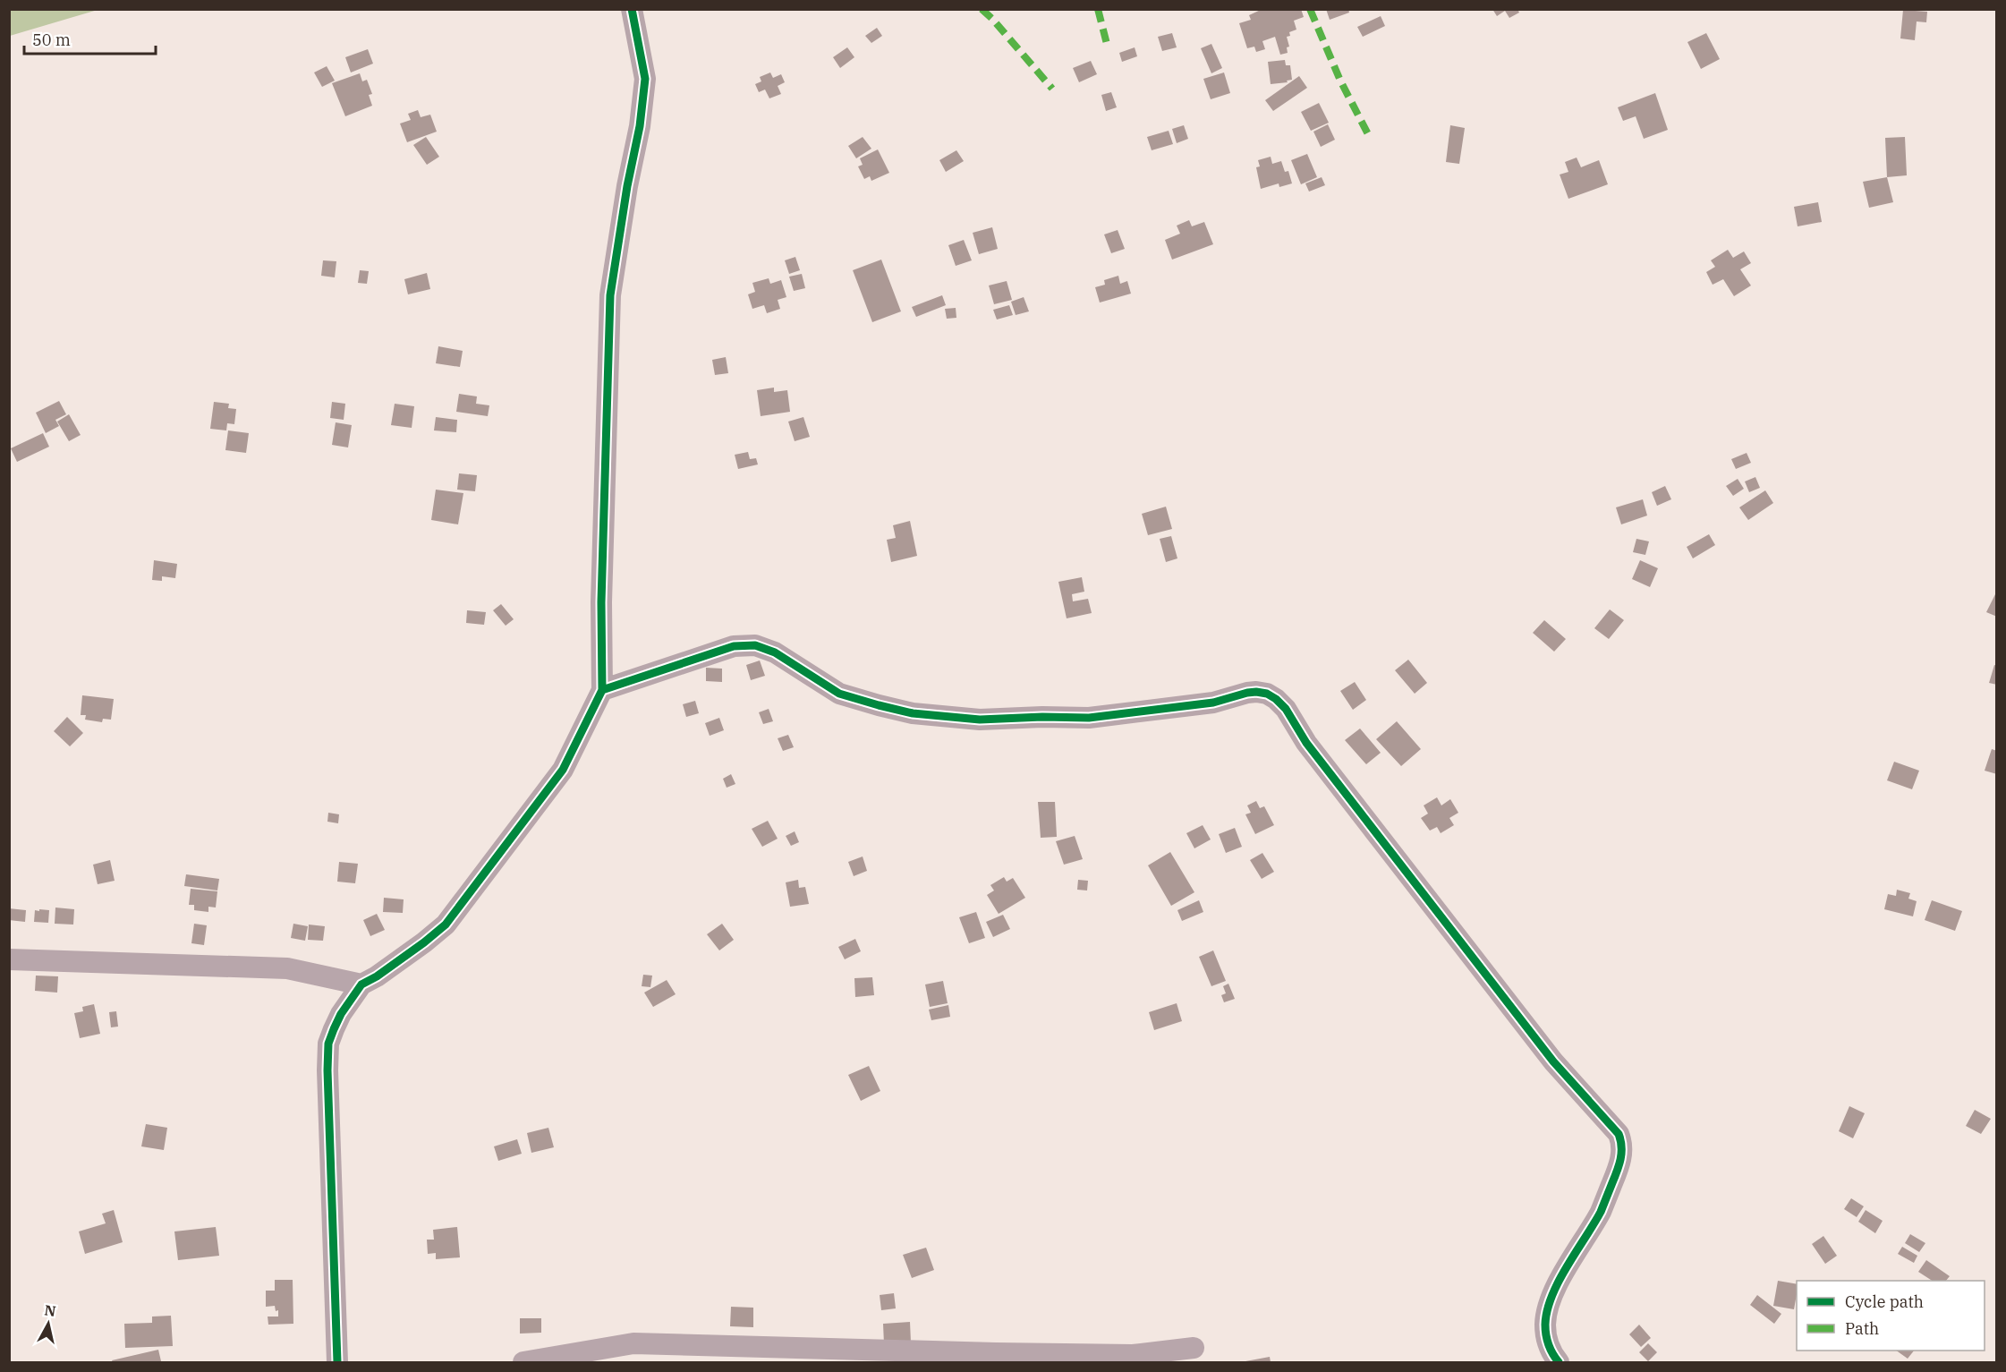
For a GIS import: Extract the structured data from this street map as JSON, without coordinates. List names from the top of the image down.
{
  "legend": ["Cycle path", "Path"],
  "scale_bar": "50 m",
  "north": "top"
}
